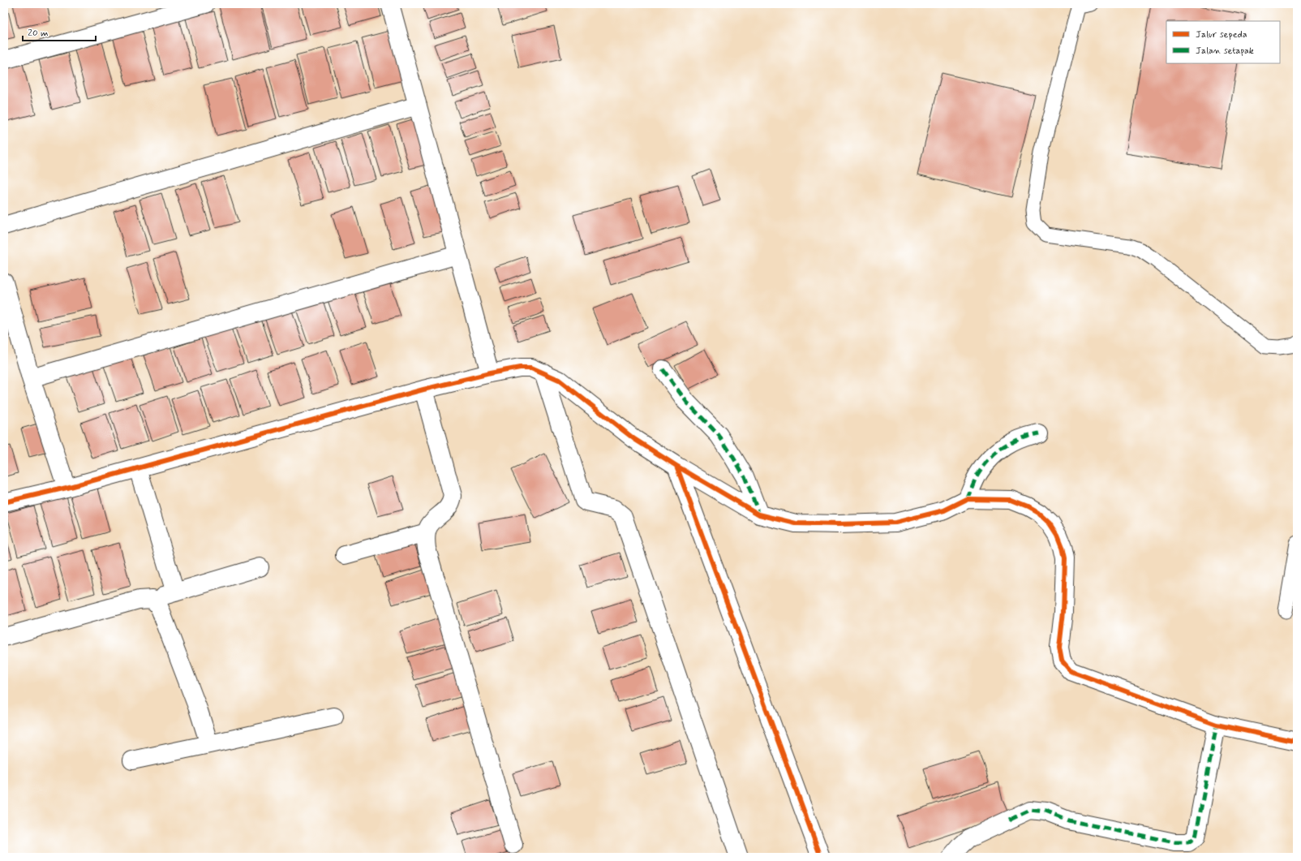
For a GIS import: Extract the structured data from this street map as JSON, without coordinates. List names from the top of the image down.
{
  "legend": ["Jalur sepeda", "Jalan setapak"],
  "scale_bar": "20 m"
}
